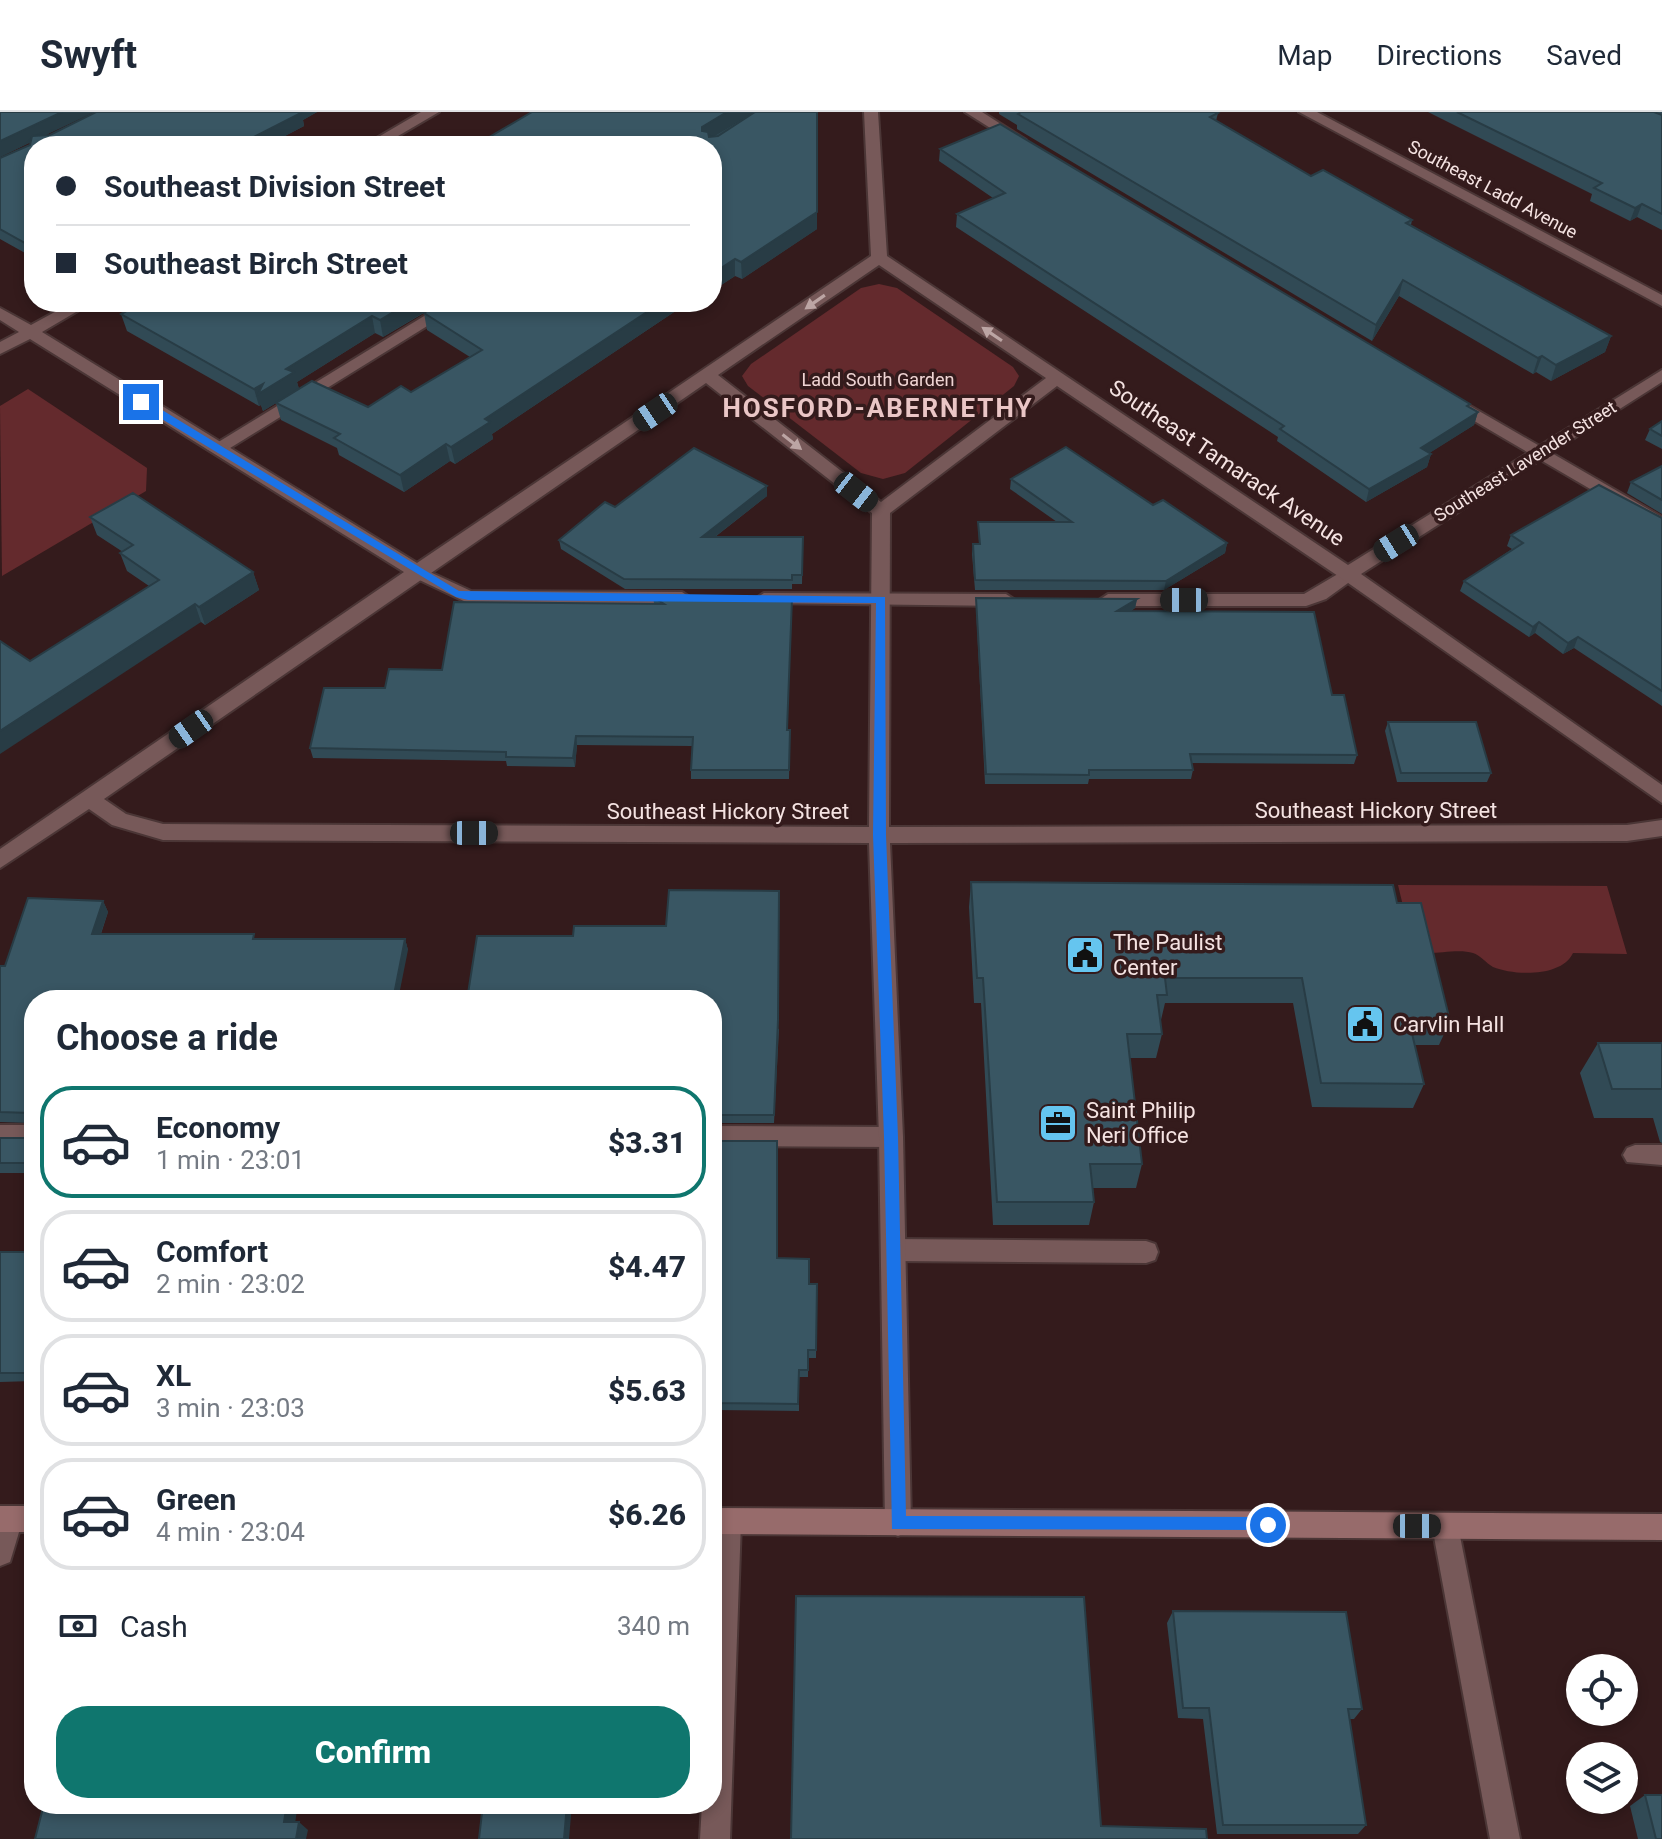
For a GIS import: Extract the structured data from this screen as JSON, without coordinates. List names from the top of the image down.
{
  "streets": {
    "street": [
      "Southeast Ladd Avenue",
      "Southeast Lavender Street",
      "Southeast Tamarack Avenue",
      "Southeast Hickory Street"
    ]
  },
  "crossings": [
    ["Southeast Lavender Street", "Southeast Tamarack Avenue"]
  ],
  "districts": ["HOSFORD-ABERNETHY"],
  "parks": ["Ladd South Garden"],
  "places": {
    "public building": ["The Paulist Center", "Carvlin Hall"],
    "office": ["Saint Philip Neri Office"]
  },
  "page": {
    "header": "Swyft",
    "nav": ["Map", "Directions", "Saved"],
    "banner": ["Southeast Division Street", "Southeast Birch Street"],
    "heading": "Choose a ride",
    "list": [
      {
        "name": "Economy",
        "note": "1 min · 23:01",
        "value": "$3.31"
      },
      {
        "name": "Comfort",
        "note": "2 min · 23:02",
        "value": "$4.47"
      },
      {
        "name": "XL",
        "note": "3 min · 23:03",
        "value": "$5.63"
      },
      {
        "name": "Green",
        "note": "4 min · 23:04",
        "value": "$6.26"
      }
    ],
    "pay": ["Cash", "340 m"],
    "buttons": "Confirm"
  }
}
